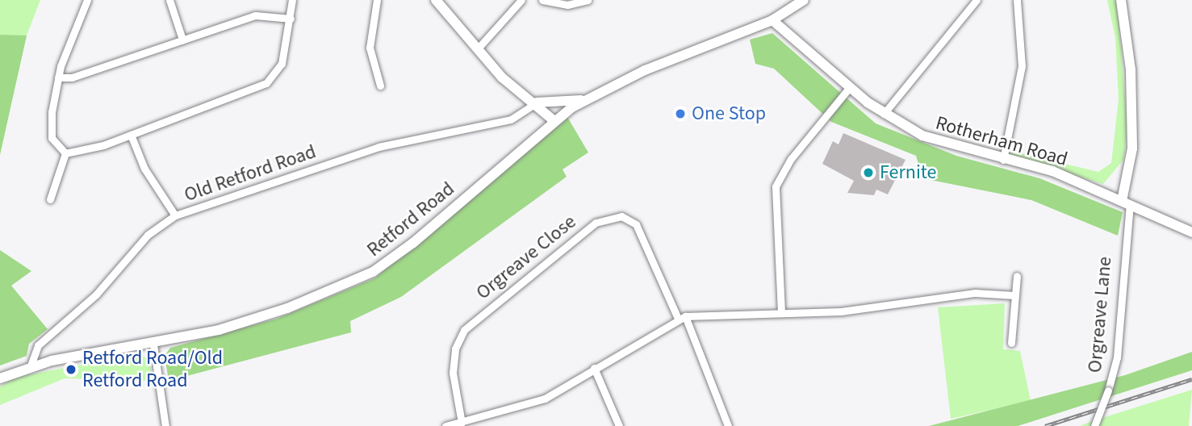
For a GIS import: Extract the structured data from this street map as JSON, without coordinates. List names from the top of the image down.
{
  "streets": {
    "main road": ["Rotherham Road", "Retford Road", "Orgreave Lane"],
    "street": ["Old Retford Road", "Orgreave Close"]
  },
  "crossings": [
    ["Rotherham Road", "Retford Road"],
    ["Rotherham Road", "Orgreave Lane"],
    ["Old Retford Road", "Retford Road"]
  ],
  "places": ["One Stop", "Fernite", "Retford Road/Old Retford Road"]
}
